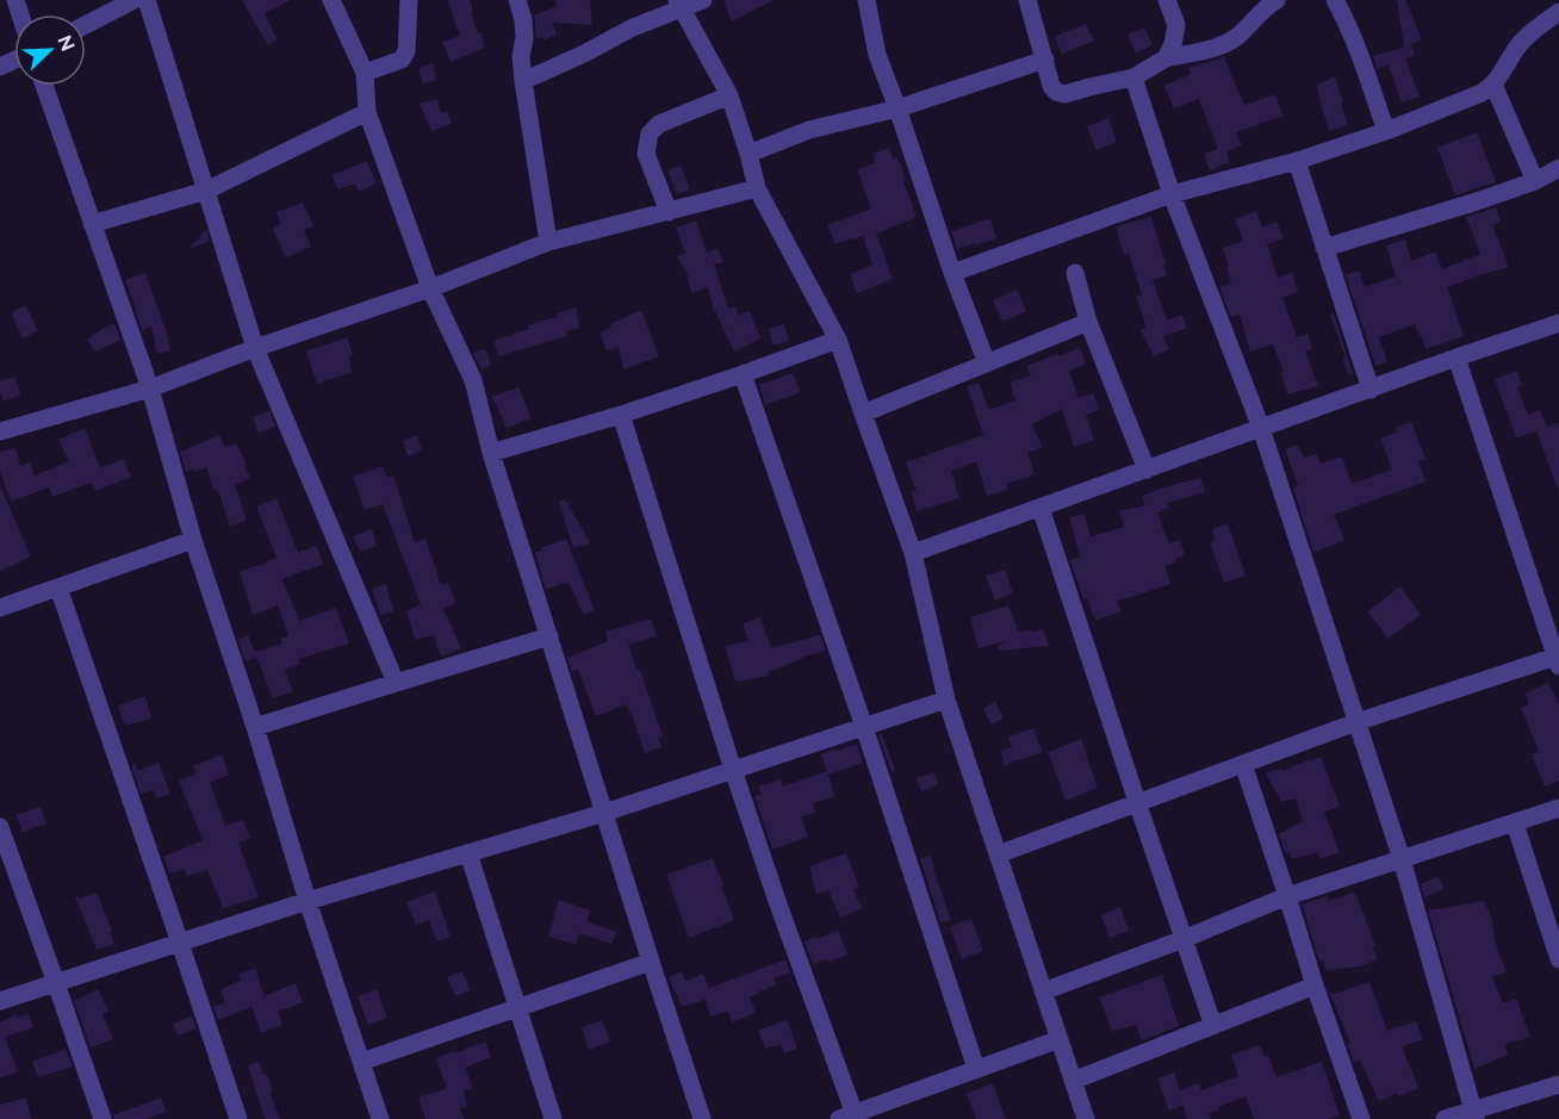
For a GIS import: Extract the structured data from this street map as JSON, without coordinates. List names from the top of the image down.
{
  "north": "top right"
}
